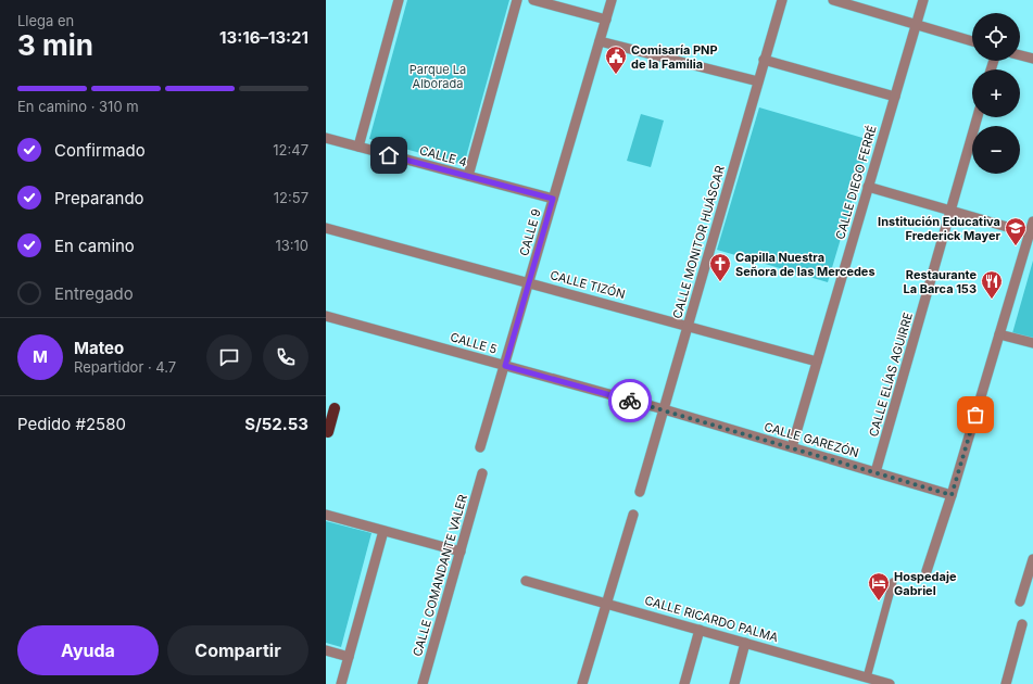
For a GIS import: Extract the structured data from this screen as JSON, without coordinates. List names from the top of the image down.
{
  "streets": {
    "street": [
      "CALLE 4",
      "CALLE DIEGO FERRÉ",
      "CALLE 9",
      "CALLE MONITOR HUÁSCAR",
      "CALLE TIZÓN",
      "CALLE 5",
      "CALLE ELÍAS AGUIRRE",
      "CALLE GAREZÓN",
      "CALLE COMANDANTE VALER",
      "CALLE RICARDO PALMA"
    ]
  },
  "crossings": [
    ["CALLE 4", "CALLE 9"],
    ["CALLE DIEGO FERRÉ", "CALLE TIZÓN"],
    ["CALLE DIEGO FERRÉ", "CALLE GAREZÓN"],
    ["CALLE 9", "CALLE TIZÓN"],
    ["CALLE 9", "CALLE 5"],
    ["CALLE MONITOR HUÁSCAR", "CALLE TIZÓN"],
    ["CALLE MONITOR HUÁSCAR", "CALLE 5"],
    ["CALLE MONITOR HUÁSCAR", "CALLE GAREZÓN"],
    ["CALLE 5", "CALLE GAREZÓN"],
    ["CALLE ELÍAS AGUIRRE", "CALLE GAREZÓN"]
  ],
  "parks": ["Parque La Alborada"],
  "places": {
    "public building": ["Comisaría PNP de la Familia"],
    "school or university": ["Institución Educativa Frederick Mayer"],
    "church": ["Capilla Nuestra Señora de las Mercedes"],
    "restaurant": ["Restaurante La Barca 153"],
    "hotel": ["Hospedaje Gabriel"]
  },
  "page": {
    "heading": ["3 min", "Llega en", "13:16–13:21"],
    "panel": [
      "Mateo",
      "Repartidor · 4.7",
      "Pedido #2580",
      "S/52.53"
    ],
    "map_buttons": ["+", "−"],
    "bar": "En camino · 310 m",
    "list": [
      ["Confirmado", "12:47"],
      ["Preparando", "12:57"],
      ["En camino", "13:10"],
      "Entregado"
    ],
    "round": "M",
    "buttons": ["Ayuda", "Compartir"]
  }
}
